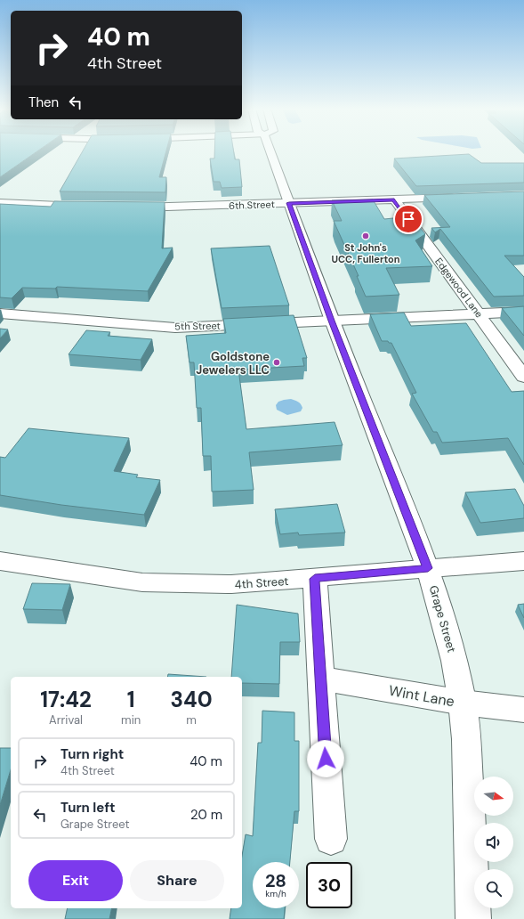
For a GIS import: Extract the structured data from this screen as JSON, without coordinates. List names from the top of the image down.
{
  "streets": {
    "street": [
      "6th Street",
      "Edgewood Lane",
      "5th Street",
      "4th Street",
      "Grape Street",
      "Wint Lane"
    ]
  },
  "crossings": [
    ["6th Street", "Edgewood Lane"],
    ["6th Street", "Grape Street"],
    ["Edgewood Lane", "5th Street"],
    ["5th Street", "Grape Street"],
    ["4th Street", "Grape Street"],
    ["Grape Street", "Wint Lane"]
  ],
  "places": ["St John's UCC, Fullerton", "Goldstone Jewelers LLC"],
  "north": "right",
  "page": {
    "turn": ["40 m", "4th Street"],
    "then": "Then",
    "eta": [
      "17:42",
      "Arrival",
      "1",
      "min",
      "340",
      "m"
    ],
    "list": [
      {
        "name": "Turn right",
        "note": "4th Street",
        "value": "40 m"
      },
      {
        "name": "Turn left",
        "note": "Grape Street",
        "value": "20 m"
      }
    ],
    "buttons": ["Exit", "Share"],
    "speed": "28 km/h",
    "limit": "30"
  }
}
